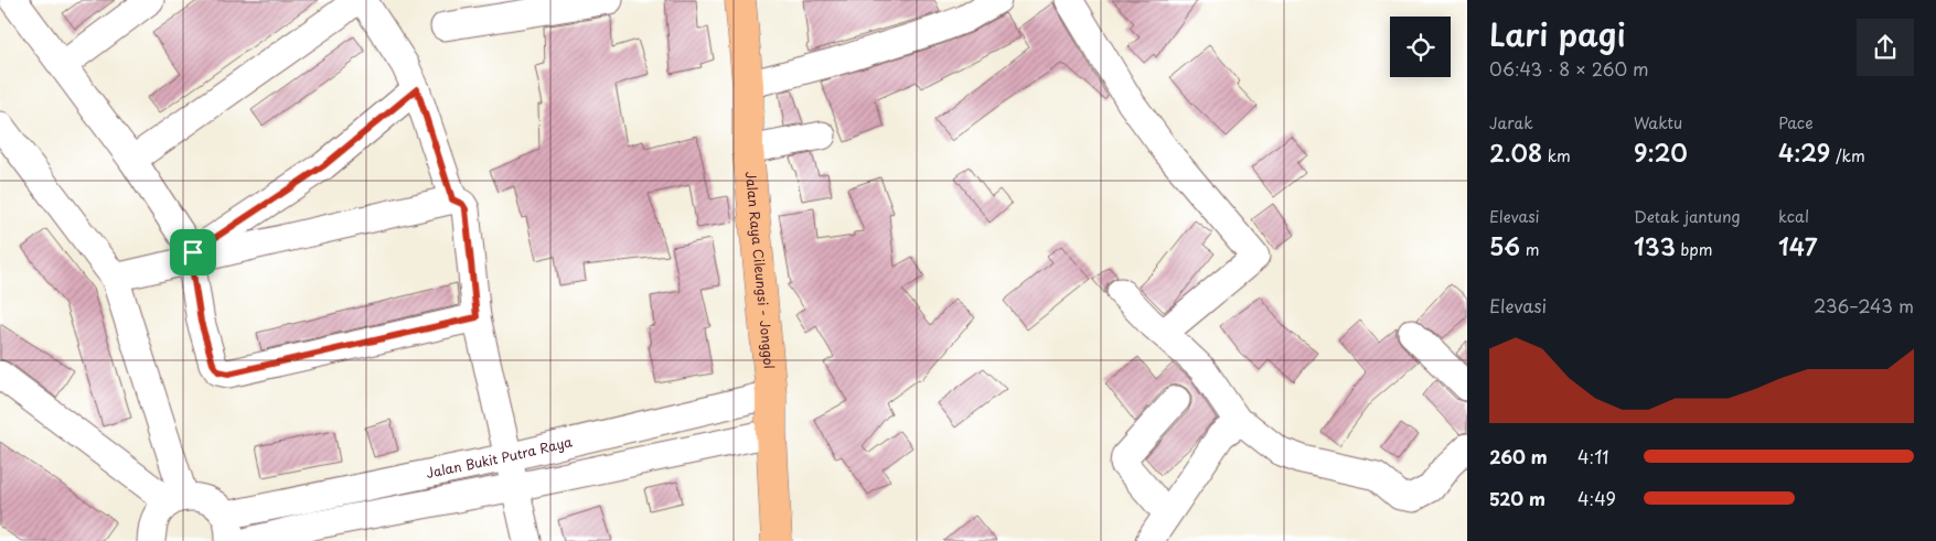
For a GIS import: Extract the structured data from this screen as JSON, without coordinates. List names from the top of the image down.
{
  "streets": {
    "main road": ["Jalan Raya Cileungsi - Jonggol"],
    "street": ["Jalan Bukit Putra Raya"]
  },
  "crossings": [
    ["Jalan Raya Cileungsi - Jonggol", "Jalan Bukit Putra Raya"]
  ],
  "page": {
    "heading": ["Lari pagi", "06:43 · 8 × 260 m"],
    "stats": [
      ["Jarak", "2.08 km"],
      ["Waktu", "9:20"],
      ["Pace", "4:29 /km"],
      ["Elevasi", "56 m"],
      ["Detak jantung", "133 bpm"],
      ["kcal", "147"]
    ],
    "chart": ["Elevasi", "236–243 m"],
    "list": [
      {
        "name": "260 m",
        "note": "4:11"
      },
      {
        "name": "520 m",
        "note": "4:49"
      }
    ]
  }
}
